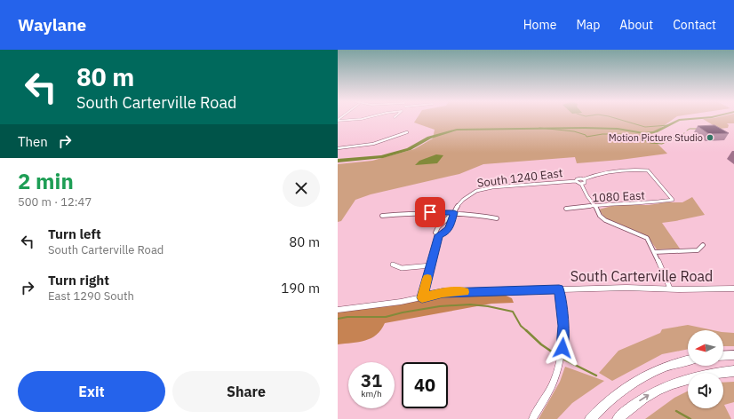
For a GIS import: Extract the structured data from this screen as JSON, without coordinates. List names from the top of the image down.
{
  "streets": {
    "street": ["South 1240 East", "1080 East", "South Carterville Road"]
  },
  "crossings": [
    ["South 1240 East", "1080 East"]
  ],
  "places": ["Motion Picture Studio"],
  "north": "left",
  "page": {
    "header": "Waylane",
    "nav": [
      "Home",
      "Map",
      "About",
      "Contact"
    ],
    "turn": ["80 m", "South Carterville Road"],
    "then": "Then",
    "heading": ["2 min", "500 m · 12:47"],
    "list": [
      {
        "name": "Turn left",
        "note": "South Carterville Road",
        "value": "80 m"
      },
      {
        "name": "Turn right",
        "note": "East 1290 South",
        "value": "190 m"
      }
    ],
    "speed": "31 km/h",
    "limit": "40",
    "buttons": ["Exit", "Share"]
  }
}
